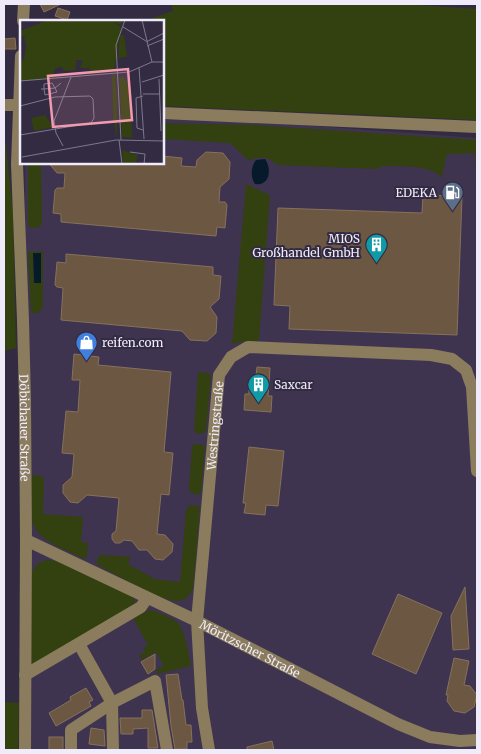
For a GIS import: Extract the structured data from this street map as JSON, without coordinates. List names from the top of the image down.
{
  "streets": {
    "street": ["Westringstraße", "Döbichauer Straße", "Möritzscher Straße"]
  },
  "crossings": [
    ["Westringstraße", "Möritzscher Straße"],
    ["Döbichauer Straße", "Möritzscher Straße"]
  ],
  "places": {
    "fuel station": ["EDEKA"],
    "building": ["MIOS Großhandel GmbH", "Saxcar"],
    "shop": ["reifen.com"]
  }
}
